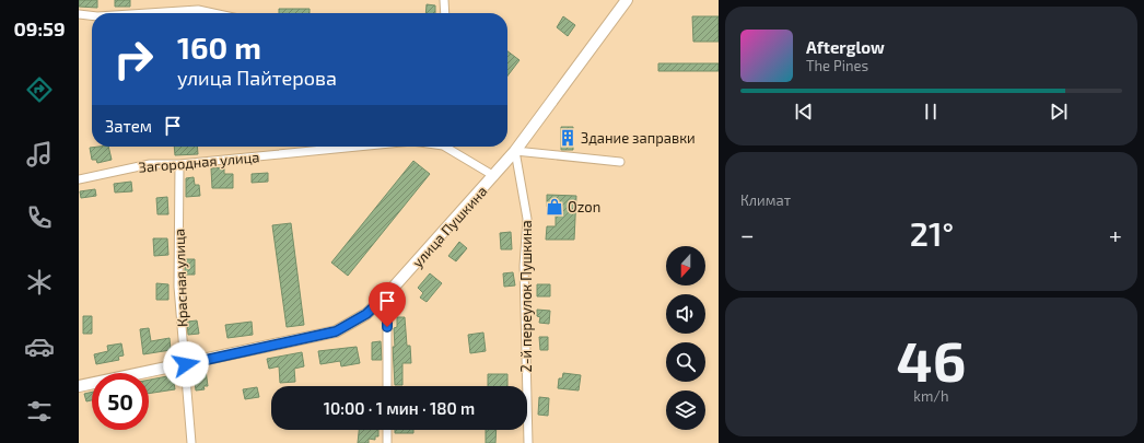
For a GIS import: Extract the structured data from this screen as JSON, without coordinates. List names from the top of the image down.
{
  "streets": {
    "main road": ["улица Пушкина"],
    "street": ["Загородная улица", "Красная улица", "2-й переулок Пушкина"]
  },
  "crossings": [
    ["Загородная улица", "улица Пушкина"],
    ["Загородная улица", "Красная улица"],
    ["улица Пушкина", "Красная улица"],
    ["улица Пушкина", "2-й переулок Пушкина"]
  ],
  "places": {
    "building": ["Здание заправки"],
    "shop": ["Ozon"]
  },
  "north": "bottom",
  "page": {
    "tabs": "09:59",
    "turn": ["160 m", "улица Пайтерова"],
    "song": ["Afterglow", "The Pines"],
    "then": "Затем",
    "tile": [
      "Климат",
      ["46", "km/h"]
    ],
    "heat": ["−", "21°", "+"],
    "limit": "50",
    "trip": "10:00 · 1 мин · 180 m"
  }
}
